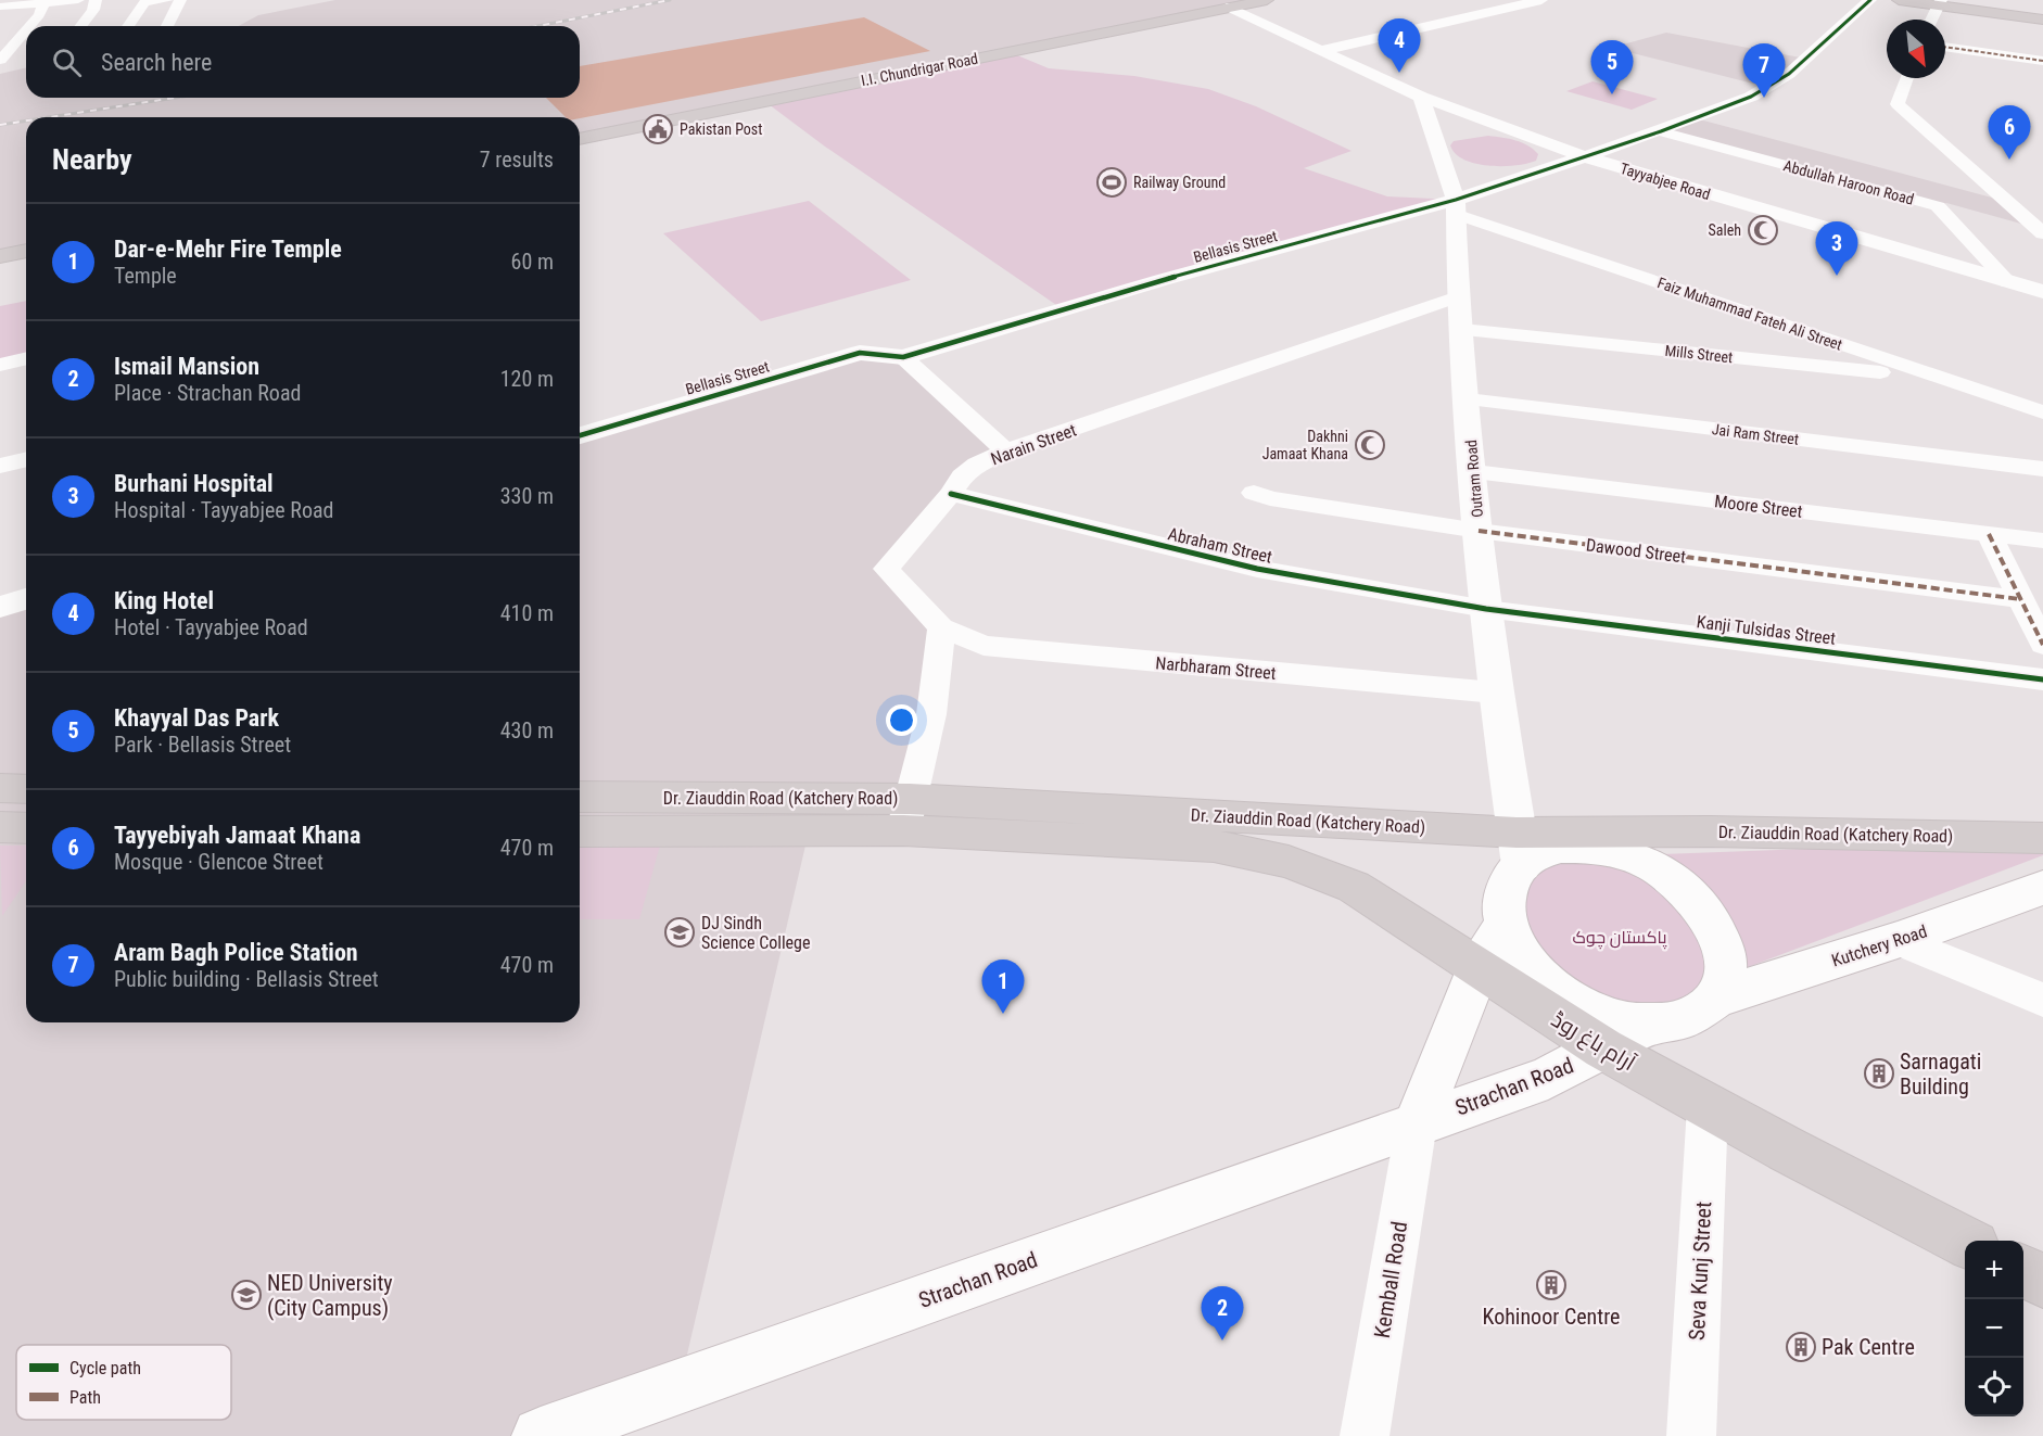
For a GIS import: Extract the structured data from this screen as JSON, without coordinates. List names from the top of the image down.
{
  "streets": {
    "main road": ["I.I. Chundrigar Road", "Dr. Ziauddin Road (Katchery Road)", "آرام باغ روڈ"],
    "street": [
      "Tayyabjee Road",
      "Abdullah Haroon Road",
      "Bellasis Street",
      "Faiz Muhammad Fateh Ali Street",
      "Mills Street",
      "Jai Ram Street",
      "Narain Street",
      "Outram Road",
      "Moore Street",
      "Abraham Street",
      "Dawood Street",
      "Kanji Tulsidas Street",
      "Narbharam Street",
      "Kutchery Road",
      "Strachan Road",
      "Seva Kunj Street",
      "Kemball Road"
    ]
  },
  "crossings": [
    ["I.I. Chundrigar Road", "Tayyabjee Road"],
    ["Tayyabjee Road", "Abdullah Haroon Road"],
    ["Tayyabjee Road", "Bellasis Street"],
    ["Tayyabjee Road", "Outram Road"],
    ["Abdullah Haroon Road", "Bellasis Street"],
    ["Bellasis Street", "Faiz Muhammad Fateh Ali Street"],
    ["Bellasis Street", "Outram Road"],
    ["Faiz Muhammad Fateh Ali Street", "Mills Street"],
    ["Faiz Muhammad Fateh Ali Street", "Outram Road"],
    ["Mills Street", "Outram Road"],
    ["Jai Ram Street", "Outram Road"],
    ["Narain Street", "Outram Road"],
    ["Narain Street", "Abraham Street"],
    ["Narain Street", "Narbharam Street"],
    ["Outram Road", "Moore Street"],
    ["Outram Road", "Abraham Street"],
    ["Outram Road", "Dawood Street"],
    ["Outram Road", "Kanji Tulsidas Street"],
    ["Outram Road", "Narbharam Street"],
    ["Outram Road", "Dr. Ziauddin Road (Katchery Road)"],
    ["Outram Road", "Kutchery Road"],
    ["Outram Road", "Strachan Road"],
    ["Abraham Street", "Kanji Tulsidas Street"],
    ["Dr. Ziauddin Road (Katchery Road)", "Kutchery Road"],
    ["Dr. Ziauddin Road (Katchery Road)", "آرام باغ روڈ"],
    ["Dr. Ziauddin Road (Katchery Road)", "Strachan Road"],
    ["Kutchery Road", "Strachan Road"],
    ["آرام باغ روڈ", "Strachan Road"],
    ["آرام باغ روڈ", "Seva Kunj Street"],
    ["Strachan Road", "Kemball Road"]
  ],
  "parks": ["پاکستان چوک"],
  "places": {
    "public building": ["Pakistan Post"],
    "sports": ["Railway Ground"],
    "mosque": ["Saleh", "Dakhni Jamaat Khana"],
    "school or university": ["DJ Sindh Science College", "NED University (City Campus)"],
    "building": ["Sarnagati Building", "Kohinoor Centre", "Pak Centre"]
  },
  "legend": ["Cycle path", "Path"],
  "north": "bottom right",
  "page": {
    "pins": [
      "4",
      "5",
      "7",
      "6",
      "3",
      "1",
      "2"
    ],
    "search": "Search here",
    "heading": ["Nearby", "7 results"],
    "list": [
      {
        "mark": "1",
        "name": "Dar-e-Mehr Fire Temple",
        "note": "Temple",
        "value": "60 m"
      },
      {
        "mark": "2",
        "name": "Ismail Mansion",
        "note": "Place · Strachan Road",
        "value": "120 m"
      },
      {
        "mark": "3",
        "name": "Burhani Hospital",
        "note": "Hospital · Tayyabjee Road",
        "value": "330 m"
      },
      {
        "mark": "4",
        "name": "King Hotel",
        "note": "Hotel · Tayyabjee Road",
        "value": "410 m"
      },
      {
        "mark": "5",
        "name": "Khayyal Das Park",
        "note": "Park · Bellasis Street",
        "value": "430 m"
      },
      {
        "mark": "6",
        "name": "Tayyebiyah Jamaat Khana",
        "note": "Mosque · Glencoe Street",
        "value": "470 m"
      },
      {
        "mark": "7",
        "name": "Aram Bagh Police Station",
        "note": "Public building · Bellasis Street",
        "value": "470 m"
      }
    ],
    "map_buttons": ["+", "−"]
  }
}
